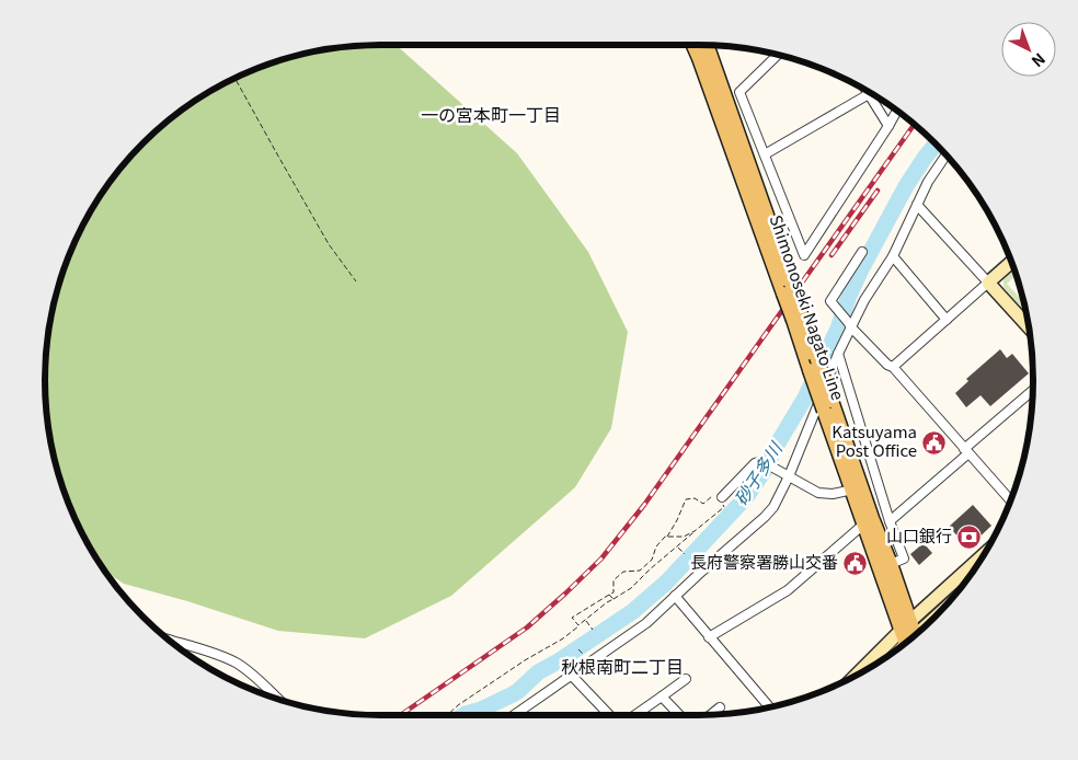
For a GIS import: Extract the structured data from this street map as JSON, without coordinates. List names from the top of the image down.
{
  "streets": {
    "main road": ["Shimonoseki Nagato Line"]
  },
  "districts": ["一の宮本町一丁目", "秋根南町二丁目"],
  "water": ["砂子多川"],
  "places": {
    "public building": ["Katsuyama Post Office", "長府警察署勝山交番"],
    "bank": ["山口銀行"]
  },
  "north": "bottom right"
}
